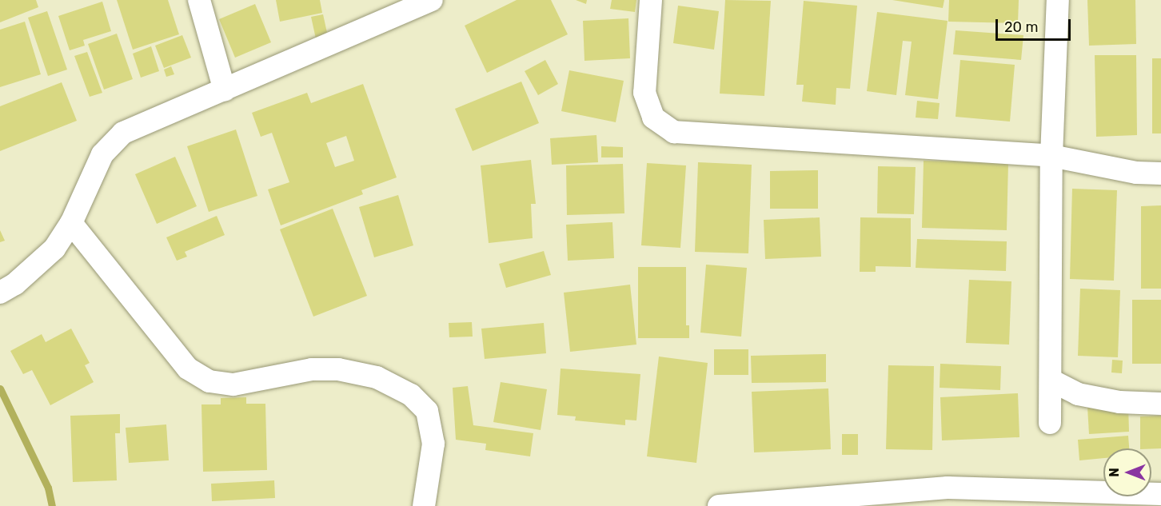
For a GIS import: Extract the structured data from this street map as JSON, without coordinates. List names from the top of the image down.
{
  "scale_bar": "20 m",
  "north": "left"
}
